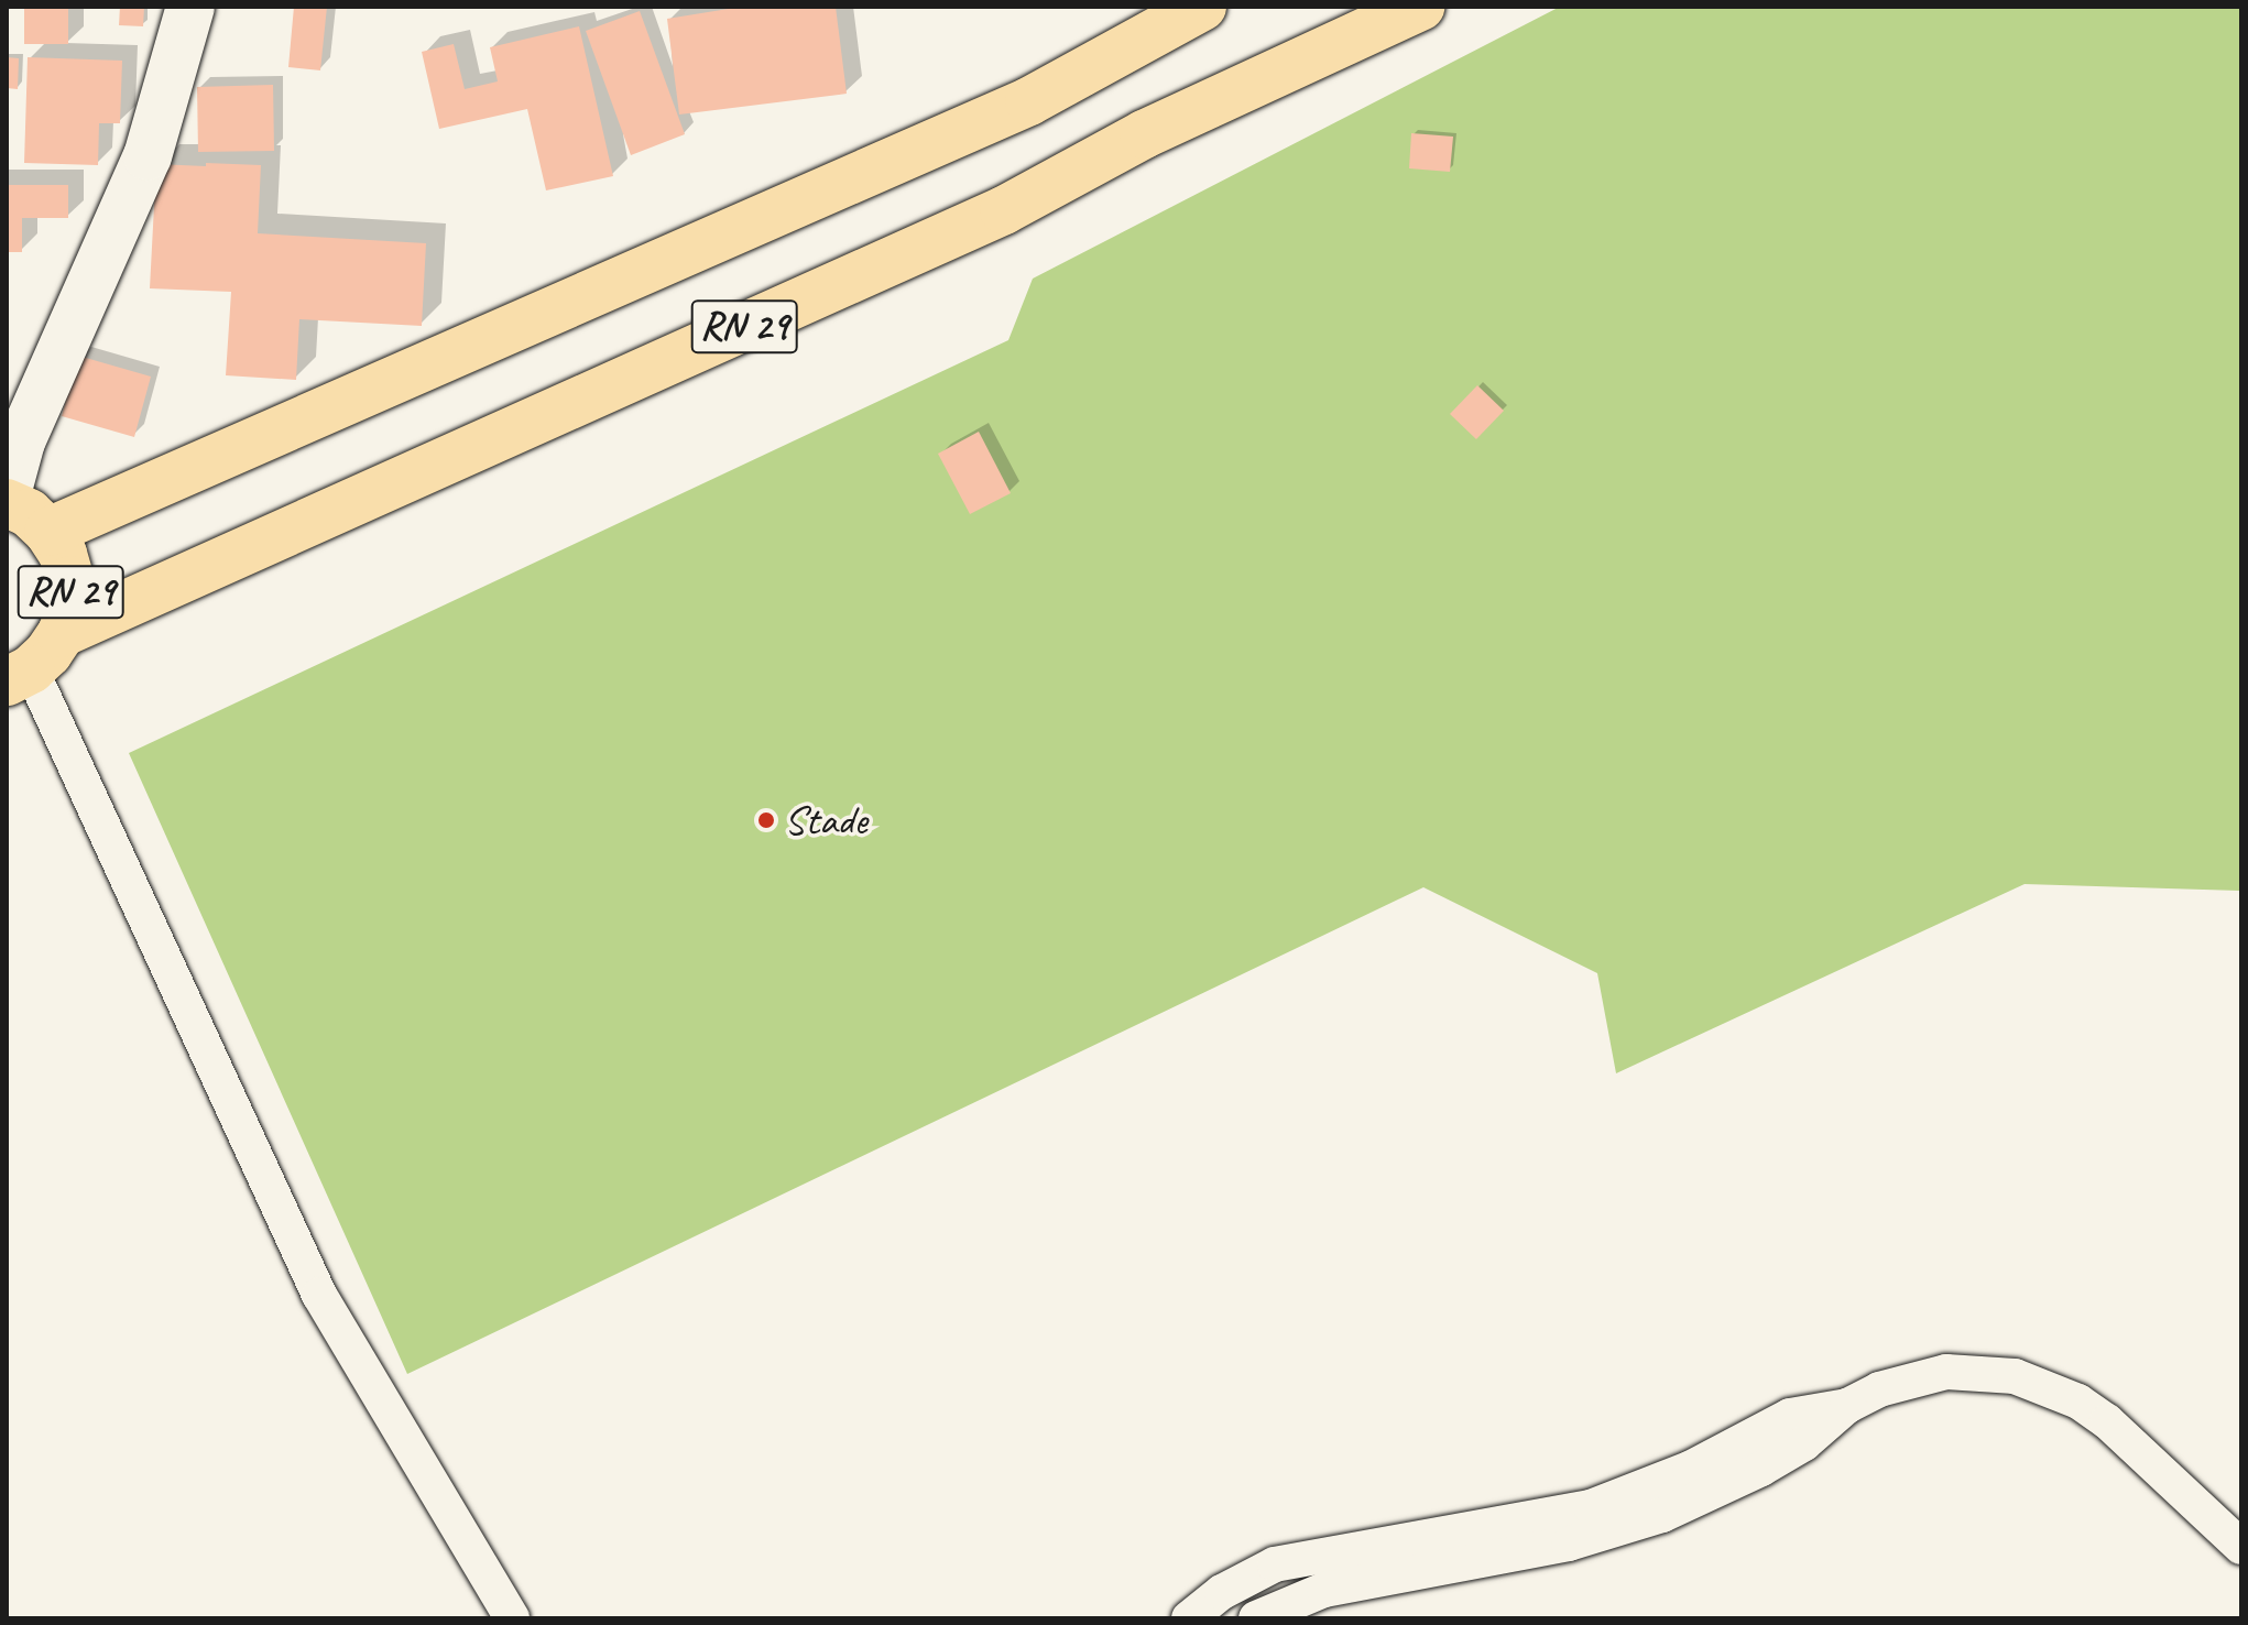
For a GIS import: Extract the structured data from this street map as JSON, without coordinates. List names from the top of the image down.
{
  "streets": {
    "highway": ["RN 29"]
  },
  "places": ["Stade"]
}
